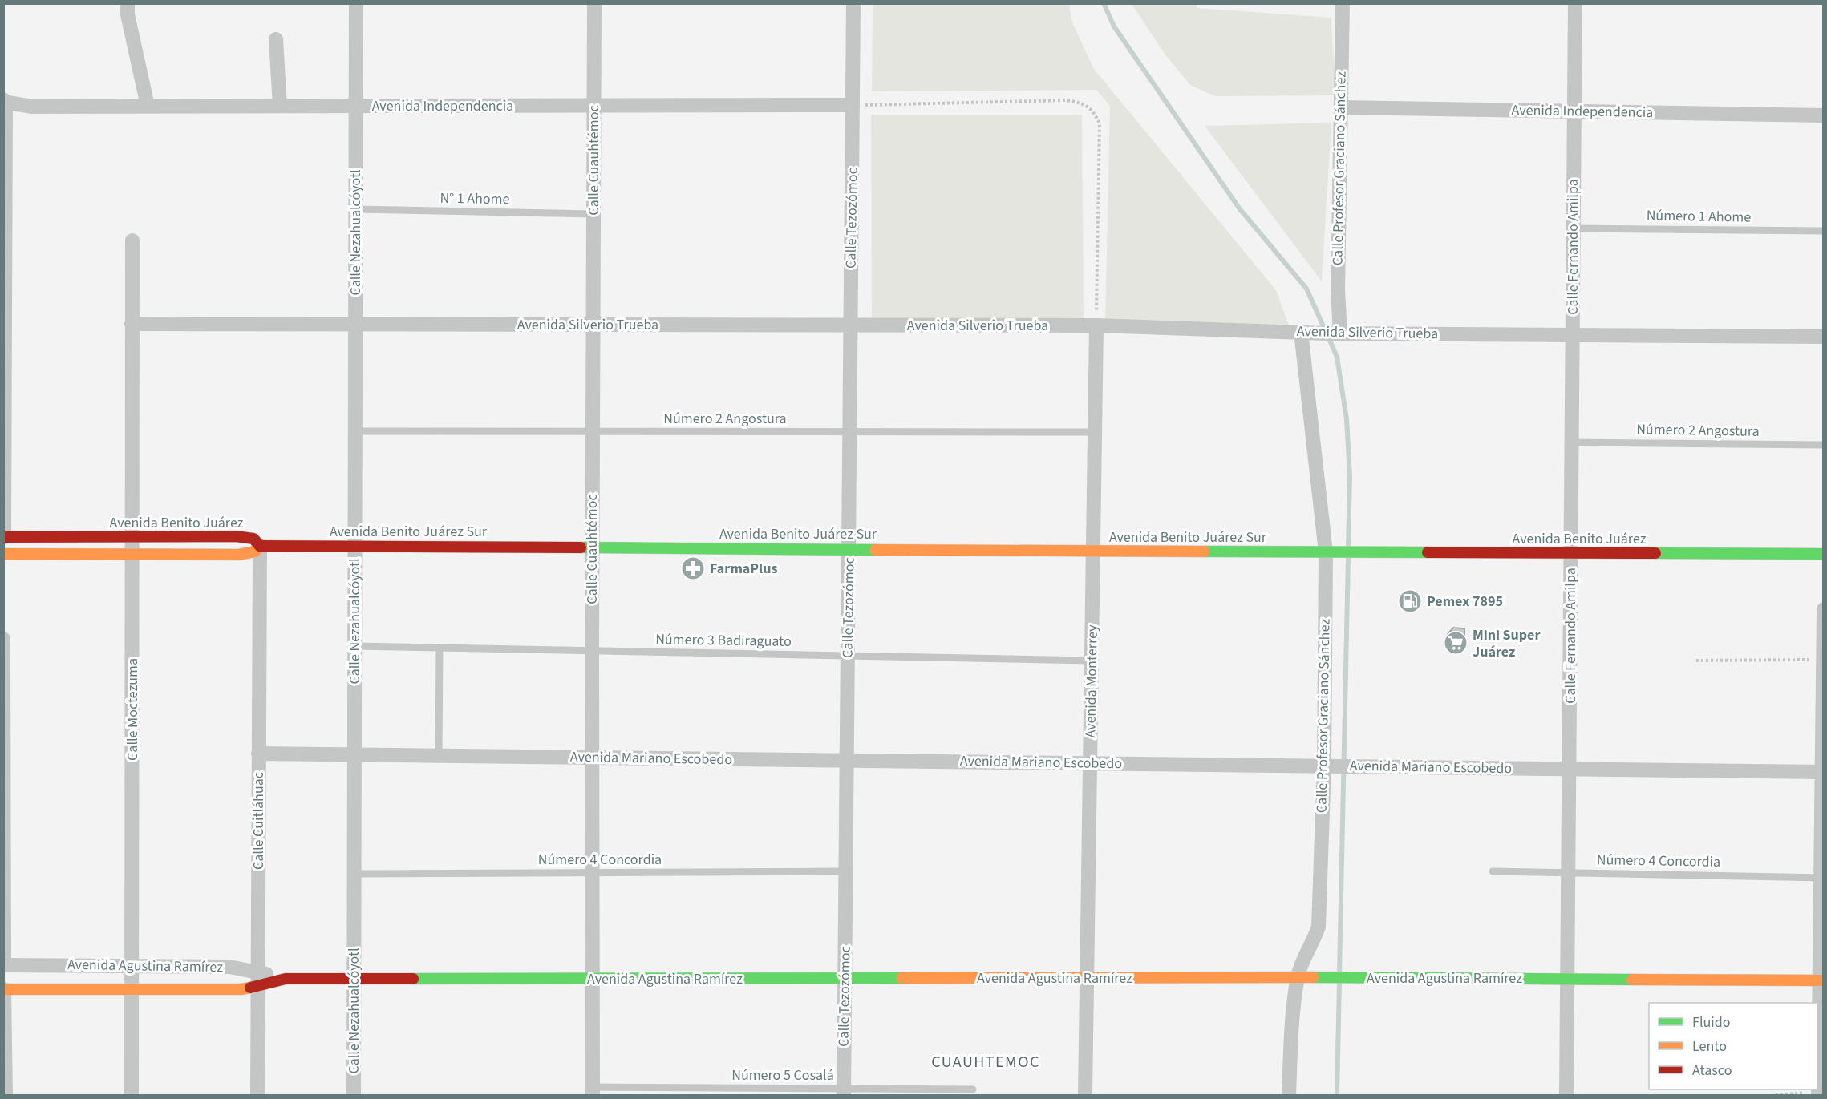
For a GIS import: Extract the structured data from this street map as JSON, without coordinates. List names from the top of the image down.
{
  "streets": {
    "street": [
      "Avenida Independencia",
      "Calle Cuauhtémoc",
      "Calle Profesor Graciano Sánchez",
      "Calle Tezozómoc",
      "Calle Nezahualcóyotl",
      "Calle Fernando Amilpa",
      "Avenida Silverio Trueba",
      "Avenida Benito Juárez",
      "Avenida Benito Juárez Sur",
      "Avenida Monterrey",
      "Calle Moctezuma",
      "Avenida Mariano Escobedo",
      "Calle Cuitláhuac",
      "Avenida Agustina Ramírez"
    ],
    "lane": [
      "N° 1 Ahome",
      "Número 1 Ahome",
      "Número 2 Angostura",
      "Número 3 Badiraguato",
      "Número 4 Concordia",
      "Número 5 Cosalá"
    ]
  },
  "crossings": [
    ["Avenida Independencia", "Calle Cuauhtémoc"],
    ["Avenida Independencia", "Calle Profesor Graciano Sánchez"],
    ["Avenida Independencia", "Calle Tezozómoc"],
    ["Avenida Independencia", "Calle Nezahualcóyotl"],
    ["Avenida Independencia", "Calle Fernando Amilpa"],
    ["Calle Cuauhtémoc", "N° 1 Ahome"],
    ["Calle Cuauhtémoc", "Avenida Silverio Trueba"],
    ["Calle Cuauhtémoc", "Número 2 Angostura"],
    ["Calle Cuauhtémoc", "Avenida Benito Juárez Sur"],
    ["Calle Cuauhtémoc", "Número 3 Badiraguato"],
    ["Calle Cuauhtémoc", "Avenida Mariano Escobedo"],
    ["Calle Cuauhtémoc", "Número 4 Concordia"],
    ["Calle Cuauhtémoc", "Avenida Agustina Ramírez"],
    ["Calle Cuauhtémoc", "Número 5 Cosalá"],
    ["Calle Profesor Graciano Sánchez", "Avenida Silverio Trueba"],
    ["Calle Profesor Graciano Sánchez", "Avenida Benito Juárez"],
    ["Calle Profesor Graciano Sánchez", "Avenida Benito Juárez Sur"],
    ["Calle Profesor Graciano Sánchez", "Avenida Mariano Escobedo"],
    ["Calle Profesor Graciano Sánchez", "Avenida Agustina Ramírez"],
    ["N° 1 Ahome", "Calle Nezahualcóyotl"],
    ["Número 1 Ahome", "Calle Fernando Amilpa"],
    ["Calle Tezozómoc", "Avenida Silverio Trueba"],
    ["Calle Tezozómoc", "Número 2 Angostura"],
    ["Calle Tezozómoc", "Avenida Benito Juárez Sur"],
    ["Calle Tezozómoc", "Número 3 Badiraguato"],
    ["Calle Tezozómoc", "Avenida Mariano Escobedo"],
    ["Calle Tezozómoc", "Número 4 Concordia"],
    ["Calle Tezozómoc", "Avenida Agustina Ramírez"],
    ["Calle Tezozómoc", "Número 5 Cosalá"],
    ["Calle Nezahualcóyotl", "Avenida Silverio Trueba"],
    ["Calle Nezahualcóyotl", "Número 2 Angostura"],
    ["Calle Nezahualcóyotl", "Avenida Benito Juárez Sur"],
    ["Calle Nezahualcóyotl", "Número 3 Badiraguato"],
    ["Calle Nezahualcóyotl", "Avenida Mariano Escobedo"],
    ["Calle Nezahualcóyotl", "Número 4 Concordia"],
    ["Calle Nezahualcóyotl", "Avenida Agustina Ramírez"],
    ["Calle Fernando Amilpa", "Avenida Silverio Trueba"],
    ["Calle Fernando Amilpa", "Número 2 Angostura"],
    ["Calle Fernando Amilpa", "Avenida Benito Juárez"],
    ["Calle Fernando Amilpa", "Avenida Mariano Escobedo"],
    ["Calle Fernando Amilpa", "Número 4 Concordia"],
    ["Calle Fernando Amilpa", "Avenida Agustina Ramírez"],
    ["Avenida Silverio Trueba", "Avenida Monterrey"],
    ["Avenida Silverio Trueba", "Calle Moctezuma"],
    ["Número 2 Angostura", "Avenida Monterrey"],
    ["Avenida Benito Juárez", "Avenida Benito Juárez Sur"],
    ["Avenida Benito Juárez", "Calle Moctezuma"],
    ["Avenida Benito Juárez", "Calle Cuitláhuac"],
    ["Avenida Benito Juárez Sur", "Avenida Monterrey"],
    ["Avenida Benito Juárez Sur", "Calle Cuitláhuac"],
    ["Número 3 Badiraguato", "Avenida Monterrey"],
    ["Avenida Monterrey", "Avenida Mariano Escobedo"],
    ["Avenida Monterrey", "Avenida Agustina Ramírez"],
    ["Calle Moctezuma", "Avenida Agustina Ramírez"],
    ["Avenida Mariano Escobedo", "Calle Cuitláhuac"],
    ["Calle Cuitláhuac", "Avenida Agustina Ramírez"]
  ],
  "districts": ["CUAUHTEMOC"],
  "places": {
    "pharmacy": ["FarmaPlus"],
    "fuel station": ["Pemex 7895"],
    "supermarket": ["Mini Super Juárez"]
  },
  "legend": ["Fluido", "Lento", "Atasco"]
}
